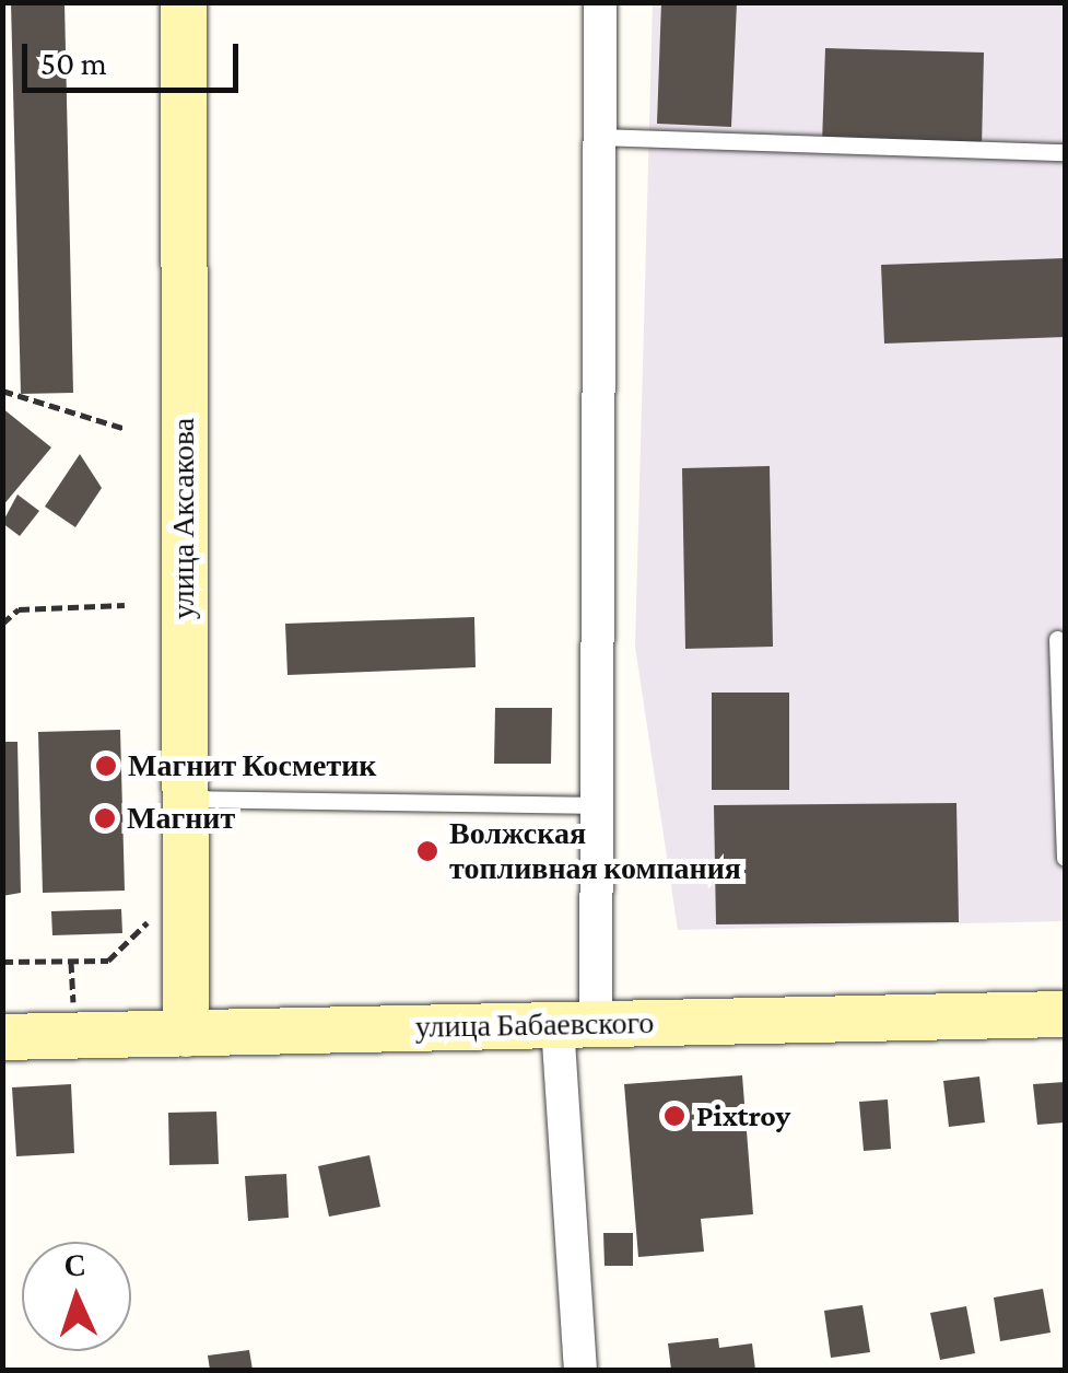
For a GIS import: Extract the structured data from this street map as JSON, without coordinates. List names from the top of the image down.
{
  "streets": {
    "main road": ["улица Аксакова", "улица Бабаевского"]
  },
  "crossings": [
    ["улица Аксакова", "улица Бабаевского"]
  ],
  "places": [
    "Магнит Косметик",
    "Магнит",
    "Волжская топливная компания",
    "Pixtroy"
  ],
  "scale_bar": "50 m",
  "north": "top"
}
